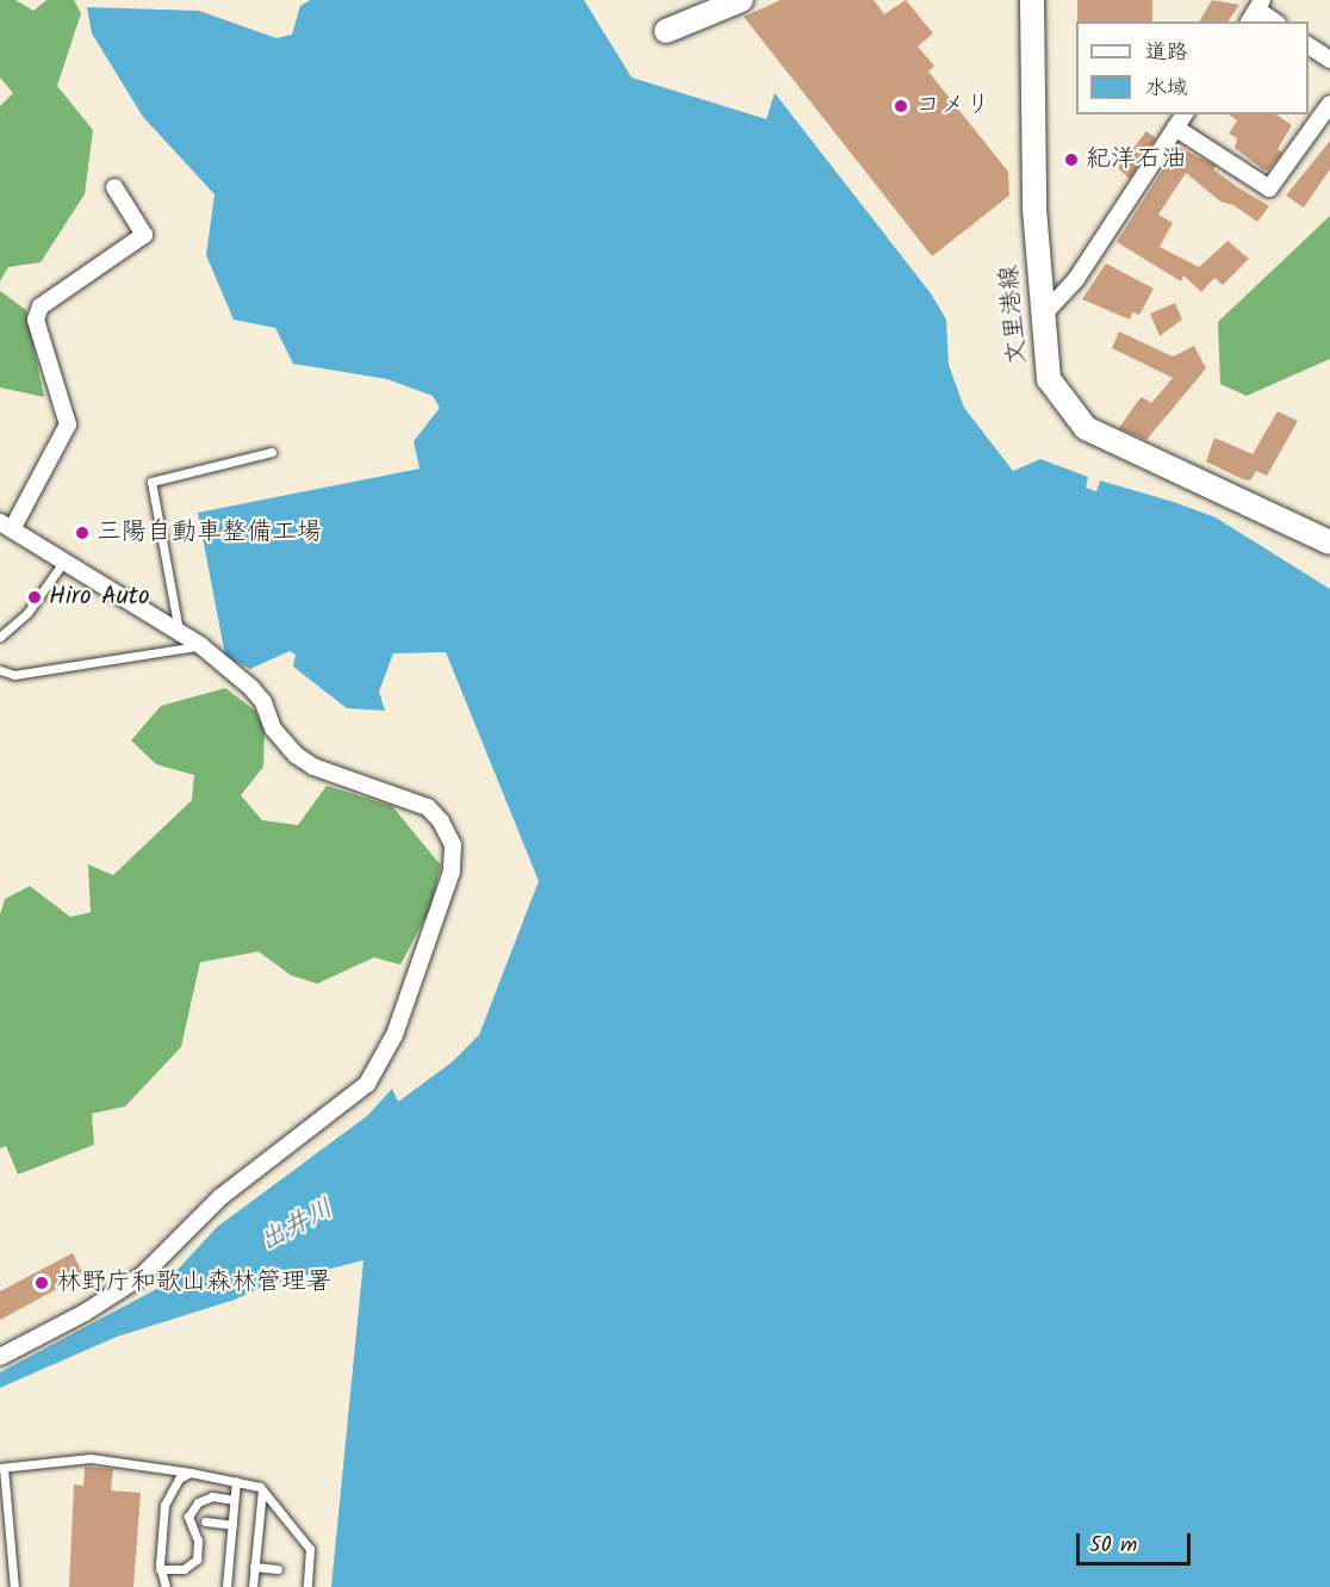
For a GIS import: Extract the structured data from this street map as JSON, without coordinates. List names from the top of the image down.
{
  "streets": {
    "main road": ["文里港線"]
  },
  "water": ["出井川"],
  "places": [
    "コメリ",
    "紀洋石油",
    "三陽自動車整備工場",
    "Hiro Auto",
    "林野庁和歌山森林管理署"
  ],
  "legend": ["道路", "水域"],
  "scale_bar": "50 m"
}
